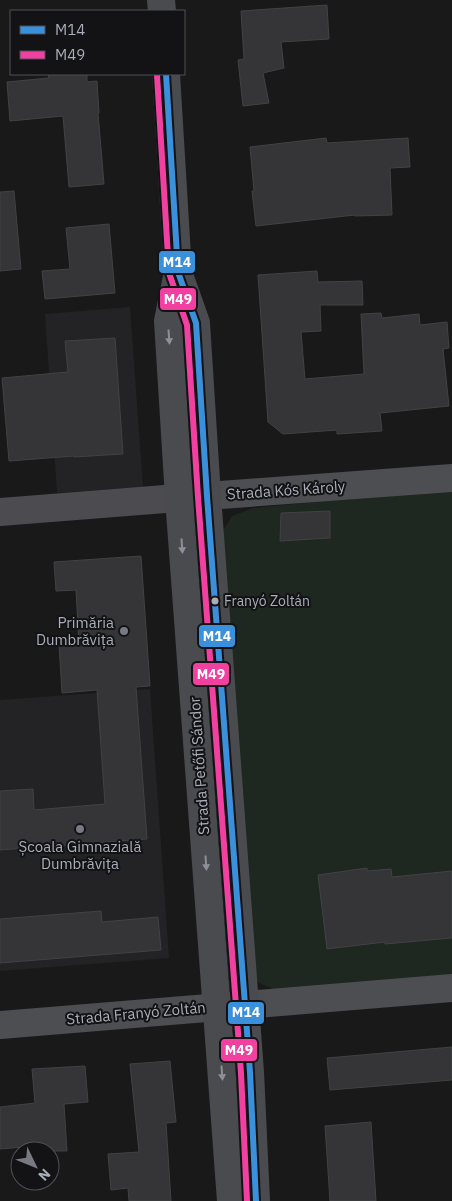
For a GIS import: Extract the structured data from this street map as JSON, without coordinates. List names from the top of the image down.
{
  "streets": {
    "main road": ["Strada Petőfi Sándor"],
    "street": ["Strada Kós Károly", "Strada Franyó Zoltán"]
  },
  "crossings": [
    ["Strada Kós Károly", "Strada Petőfi Sándor"],
    ["Strada Petőfi Sándor", "Strada Franyó Zoltán"]
  ],
  "places": ["Franyó Zoltán", "Primăria Dumbrăvița", "Școala Gimnazială Dumbrăvița"],
  "lines": ["transit line M14", "transit line M49"],
  "legend": ["M14", "M49"],
  "north": "bottom right"
}
